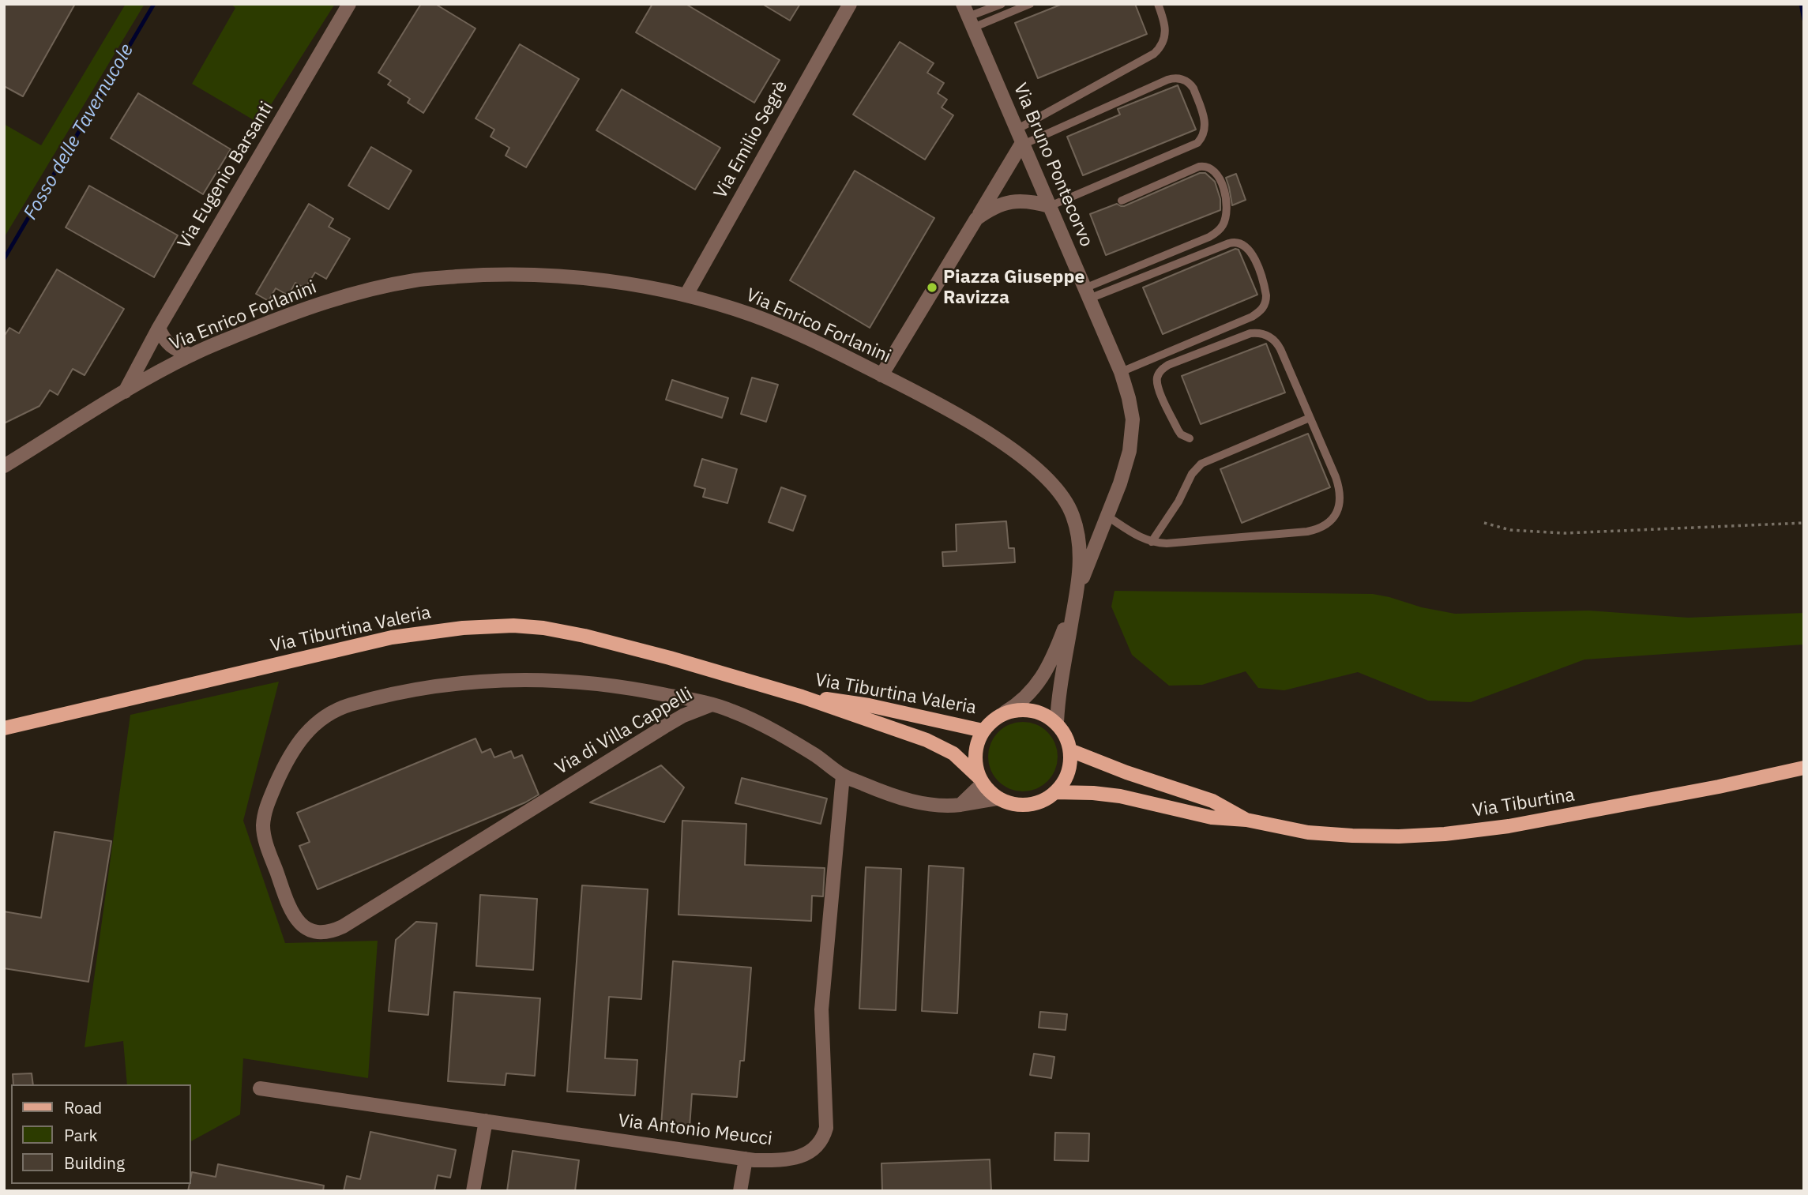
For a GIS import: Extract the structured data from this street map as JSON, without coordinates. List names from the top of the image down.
{
  "streets": {
    "main road": ["Via Tiburtina Valeria", "Via Tiburtina"],
    "street": [
      "Via Emilio Segrè",
      "Via Bruno Pontecorvo",
      "Via Eugenio Barsanti",
      "Via Enrico Forlanini",
      "Via di Villa Cappelli",
      "Via Antonio Meucci"
    ]
  },
  "crossings": [
    ["Via Emilio Segrè", "Via Enrico Forlanini"],
    ["Via Bruno Pontecorvo", "Via Enrico Forlanini"],
    ["Via Bruno Pontecorvo", "Via Tiburtina Valeria"],
    ["Via Bruno Pontecorvo", "Via di Villa Cappelli"],
    ["Via Bruno Pontecorvo", "Via Tiburtina"],
    ["Via Eugenio Barsanti", "Via Enrico Forlanini"],
    ["Via Tiburtina Valeria", "Via di Villa Cappelli"],
    ["Via Tiburtina Valeria", "Via Tiburtina"],
    ["Via di Villa Cappelli", "Via Tiburtina"],
    ["Via di Villa Cappelli", "Via Antonio Meucci"]
  ],
  "water": ["Fosso delle Tavernucole"],
  "places": ["Piazza Giuseppe Ravizza"],
  "legend": ["Road", "Park", "Building"]
}
